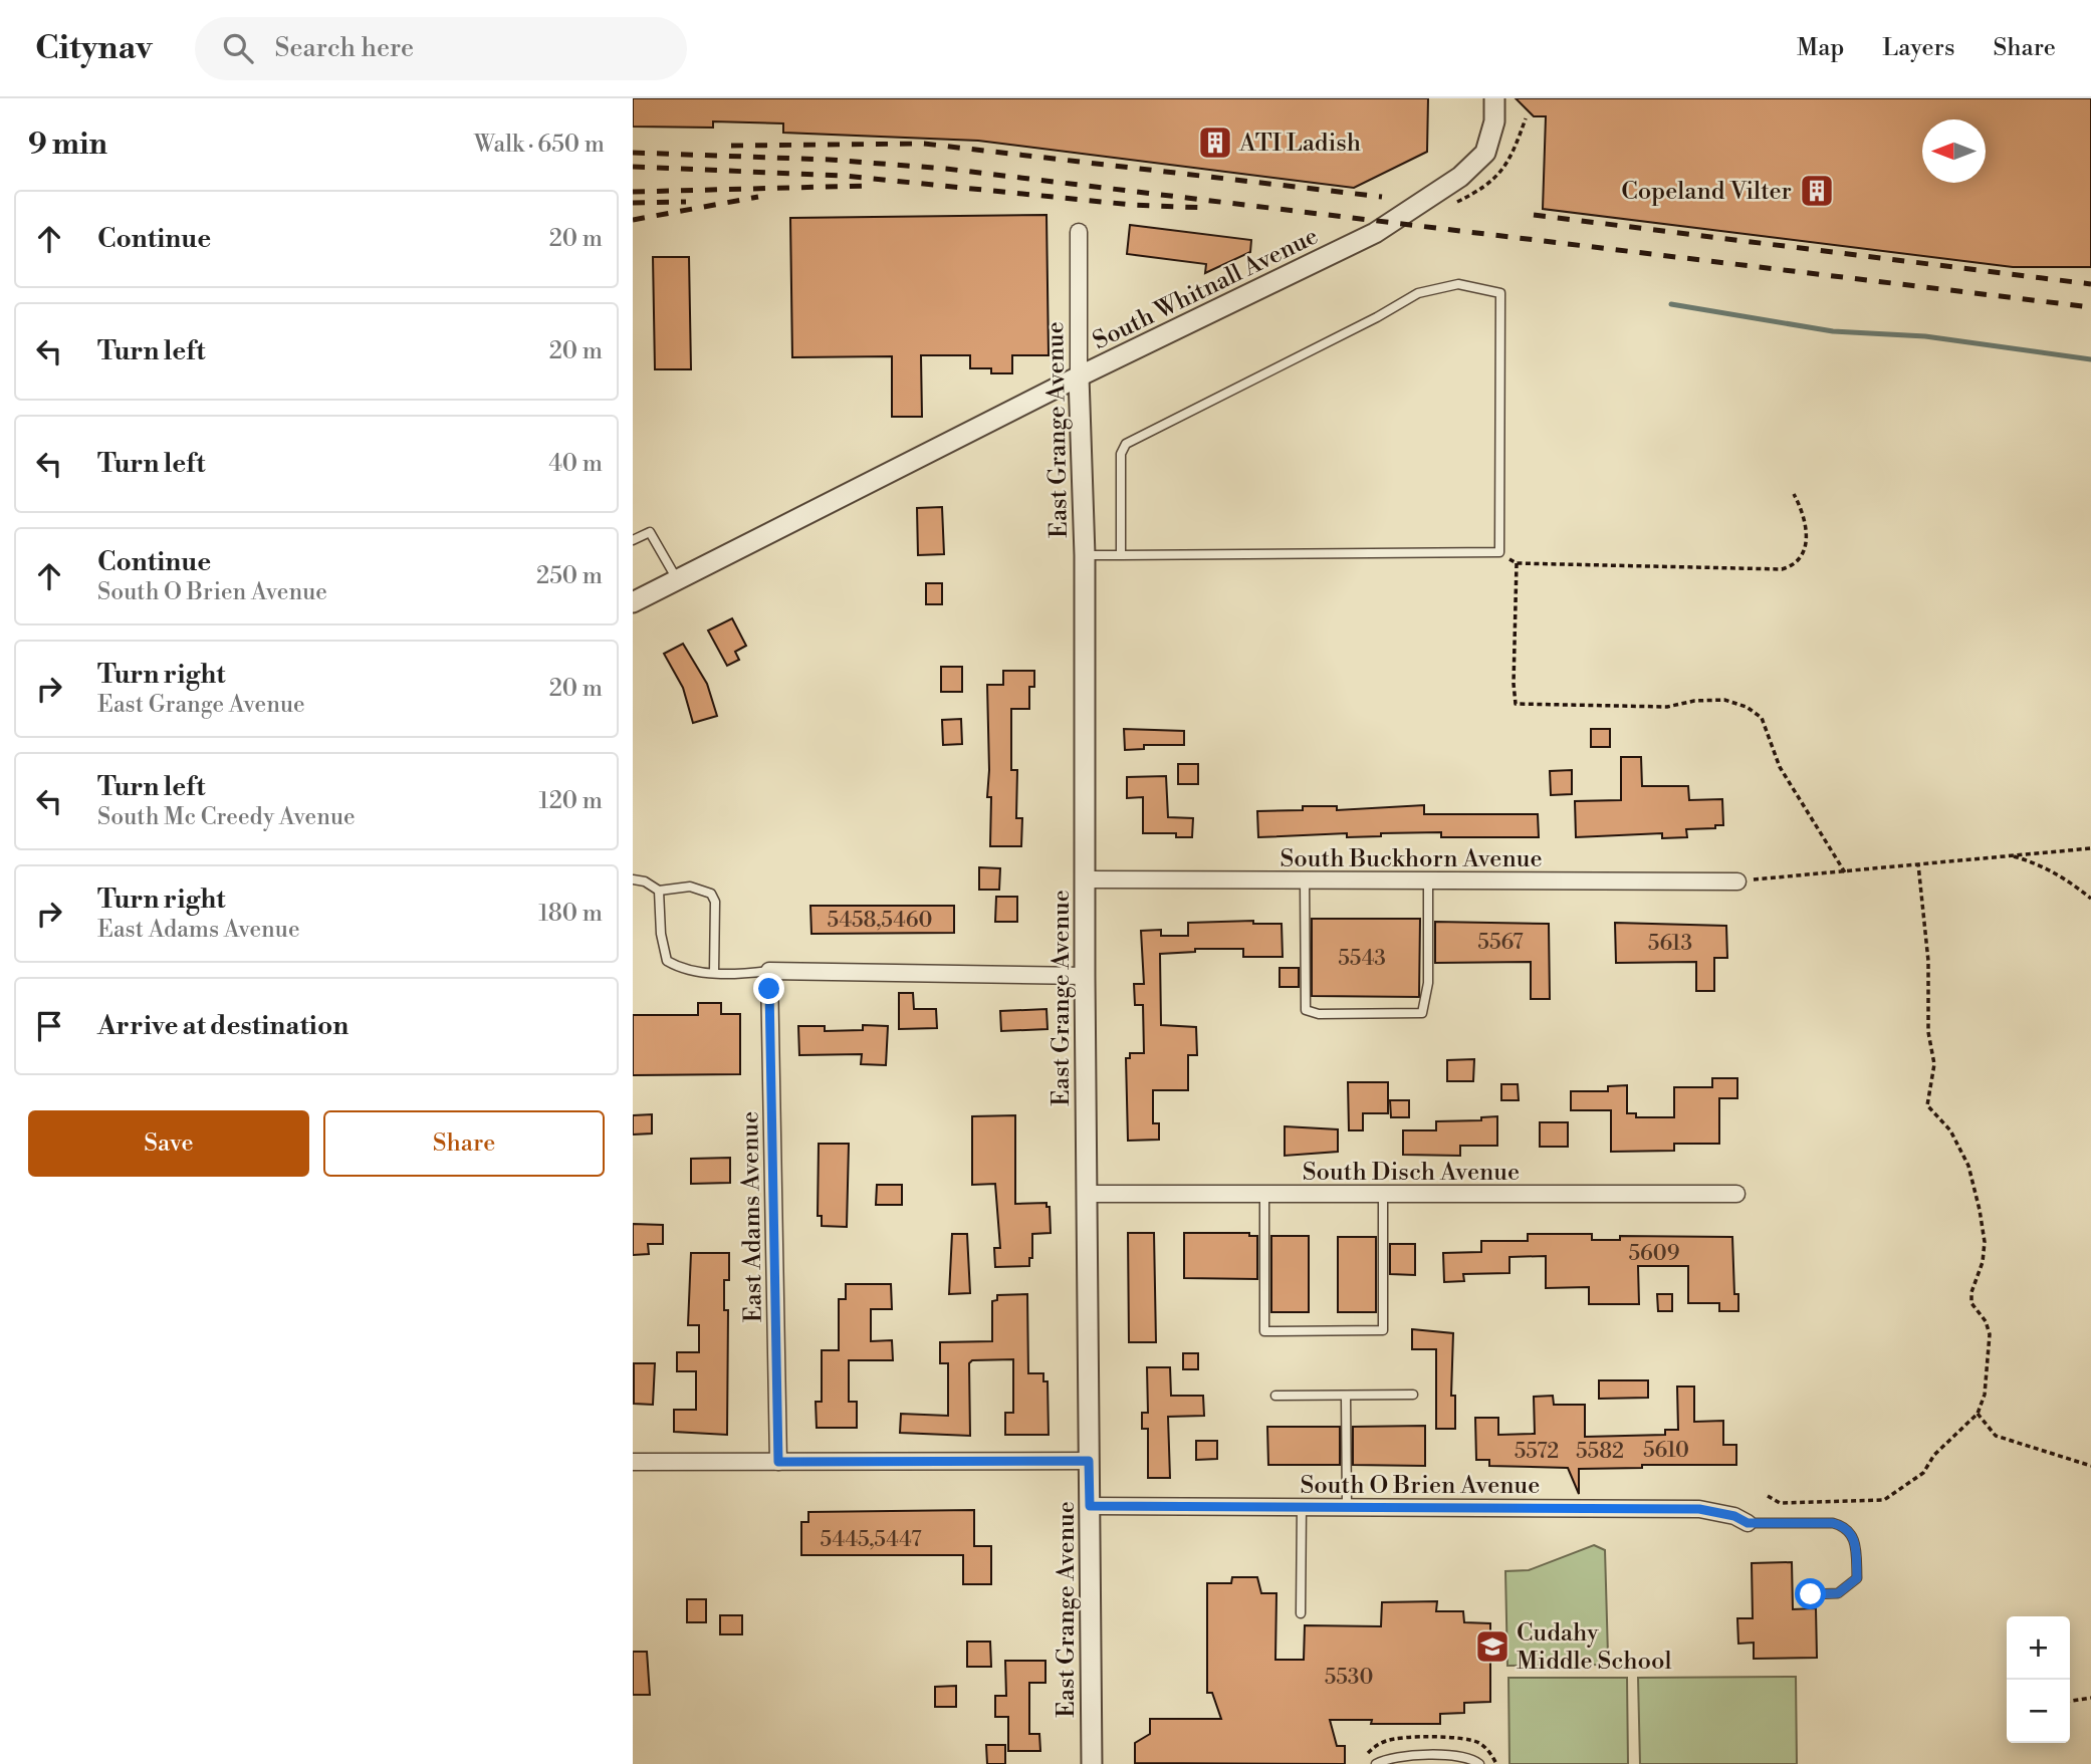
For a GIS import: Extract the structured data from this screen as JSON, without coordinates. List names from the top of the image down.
{
  "streets": {
    "street": [
      "South Whitnall Avenue",
      "East Grange Avenue",
      "South Buckhorn Avenue",
      "South Disch Avenue",
      "East Adams Avenue",
      "South O Brien Avenue"
    ]
  },
  "crossings": [
    ["South Whitnall Avenue", "East Grange Avenue"],
    ["East Grange Avenue", "South Buckhorn Avenue"],
    ["East Grange Avenue", "South Disch Avenue"],
    ["East Grange Avenue", "South O Brien Avenue"]
  ],
  "places": {
    "building": ["ATI Ladish", "Copeland Vilter"],
    "school or university": ["Cudahy Middle School"]
  },
  "house_numbers": [
    "5458,5460",
    "5567",
    "5613",
    "5543",
    "5609",
    "5610",
    "5572",
    "5582",
    "5445,5447",
    "5530"
  ],
  "north": "left",
  "page": {
    "header": "Citynav",
    "search": "Search here",
    "nav": ["Map", "Layers", "Share"],
    "heading": ["9 min", "Walk · 650 m"],
    "list": [
      ["Continue", "20 m"],
      ["Turn left", "20 m"],
      ["Turn left", "40 m"],
      ["Continue", "South O Brien Avenue", "250 m"],
      ["Turn right", "East Grange Avenue", "20 m"],
      ["Turn left", "South Mc Creedy Avenue", "120 m"],
      ["Turn right", "East Adams Avenue", "180 m"],
      "Arrive at destination"
    ],
    "buttons": ["Save", "Share"],
    "map_buttons": ["+", "−"]
  }
}
